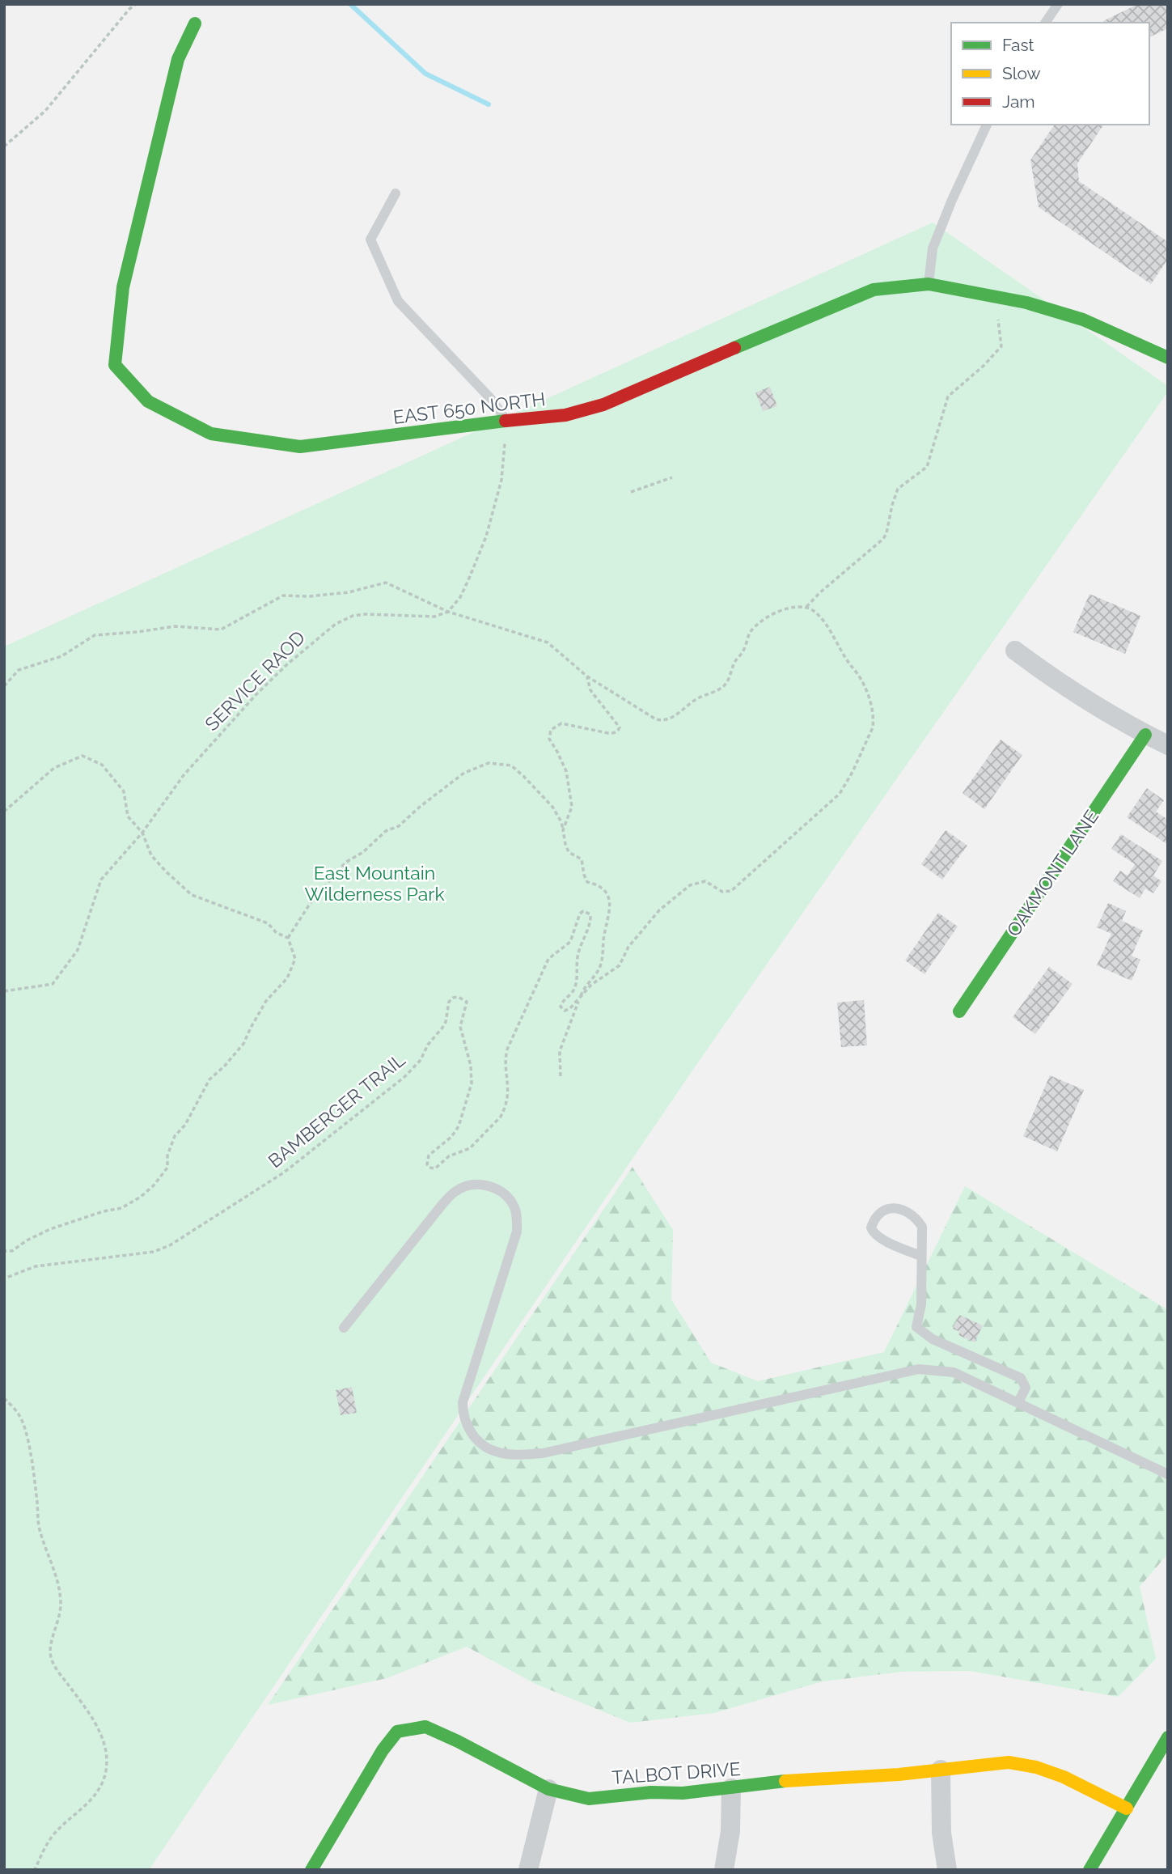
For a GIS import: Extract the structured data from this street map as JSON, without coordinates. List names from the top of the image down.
{
  "streets": {
    "street": ["EAST 650 NORTH", "OAKMONT LANE", "TALBOT DRIVE"],
    "path": ["SERVICE RAOD", "BAMBERGER TRAIL"]
  },
  "parks": ["East Mountain Wilderness Park"],
  "legend": ["Fast", "Slow", "Jam"]
}
